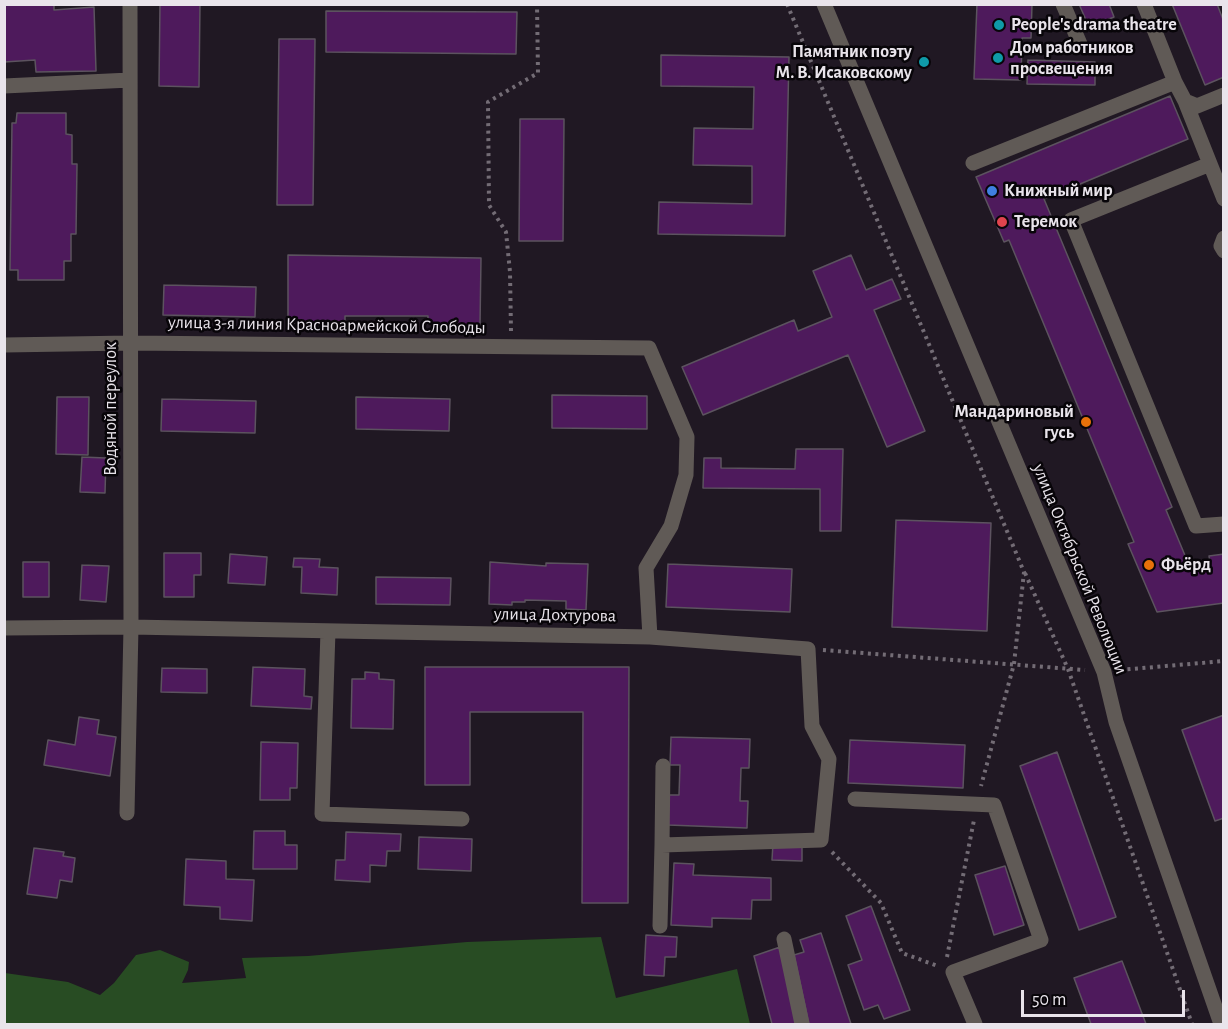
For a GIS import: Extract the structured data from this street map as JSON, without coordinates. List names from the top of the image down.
{
  "streets": {
    "street": [
      "улица 3-я линия Красноармейской Слободы",
      "Водяной переулок",
      "улица Октябрьской Революции",
      "улица Дохтурова"
    ]
  },
  "crossings": [
    ["улица 3-я линия Красноармейской Слободы", "Водяной переулок"],
    ["улица 3-я линия Красноармейской Слободы", "улица Дохтурова"],
    ["Водяной переулок", "улица Дохтурова"]
  ],
  "places": [
    "People's drama theatre",
    "Дом работников просвещения",
    "Памятник поэту М. В. Исаковскому",
    "Книжный мир",
    "Теремок",
    "Мандариновый гусь",
    "Фьёрд"
  ],
  "scale_bar": "50 m"
}
